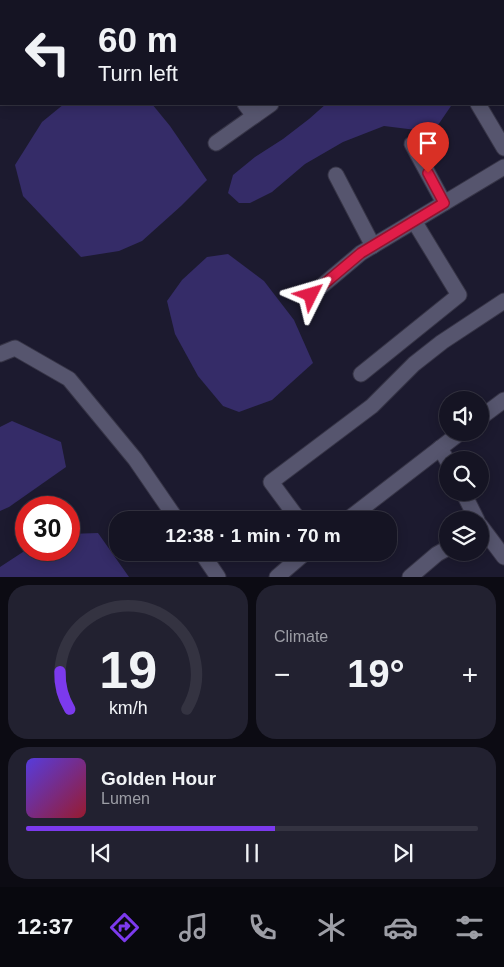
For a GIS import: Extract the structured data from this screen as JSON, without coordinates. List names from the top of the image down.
{
  "page": {
    "turn": ["60 m", "Turn left"],
    "limit": "30",
    "trip": "12:38 · 1 min · 70 m",
    "tile": "Climate",
    "heat": ["−", "19°", "+"],
    "song": ["Golden Hour", "Lumen"],
    "tabs": "12:37",
    "gauge": ["19", "km/h"]
  }
}
